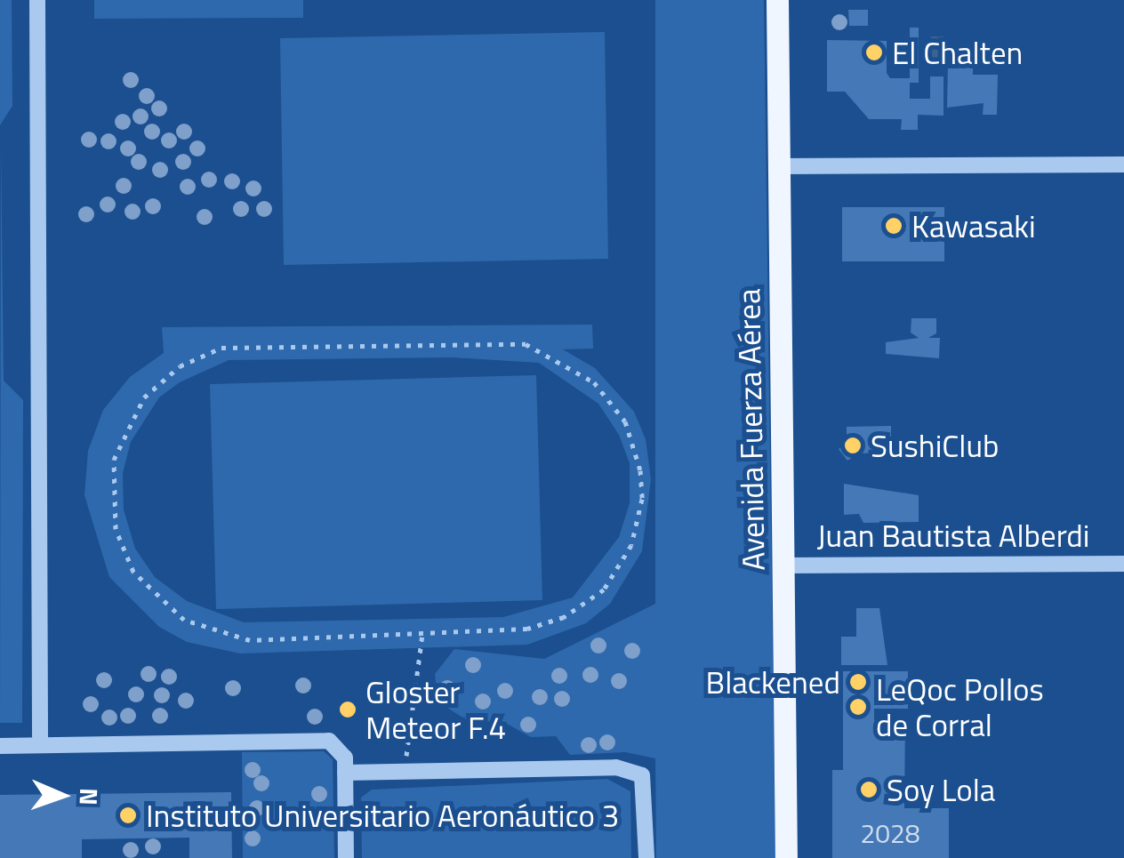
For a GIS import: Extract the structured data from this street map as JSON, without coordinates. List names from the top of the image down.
{
  "streets": {
    "main road": ["Avenida Fuerza Aérea"],
    "street": ["Juan Bautista Alberdi"]
  },
  "crossings": [
    ["Avenida Fuerza Aérea", "Juan Bautista Alberdi"]
  ],
  "places": [
    "El Chalten",
    "Kawasaki",
    "SushiClub",
    "Blackened",
    "LeQoc Pollos de Corral",
    "Gloster Meteor F.4",
    "Soy Lola",
    "Instituto Universitario Aeronáutico 3"
  ],
  "house_numbers": ["2028"],
  "north": "right"
}
